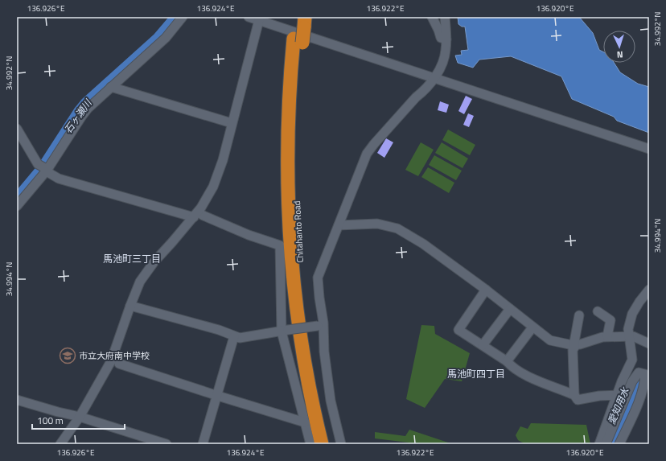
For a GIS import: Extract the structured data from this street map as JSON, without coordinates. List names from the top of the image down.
{
  "streets": {
    "highway": ["Chitahanto Road"]
  },
  "districts": ["馬池町三丁目", "馬池町四丁目"],
  "water": ["石ヶ瀬川", "愛知用水"],
  "places": {
    "school or university": ["市立大府南中学校"]
  },
  "scale_bar": "100 m",
  "north": "bottom",
  "coordinates": [
    "136.926°E",
    "136.924°E",
    "136.922°E",
    "136.920°E",
    "34.992°N",
    "34.994°N"
  ]
}
